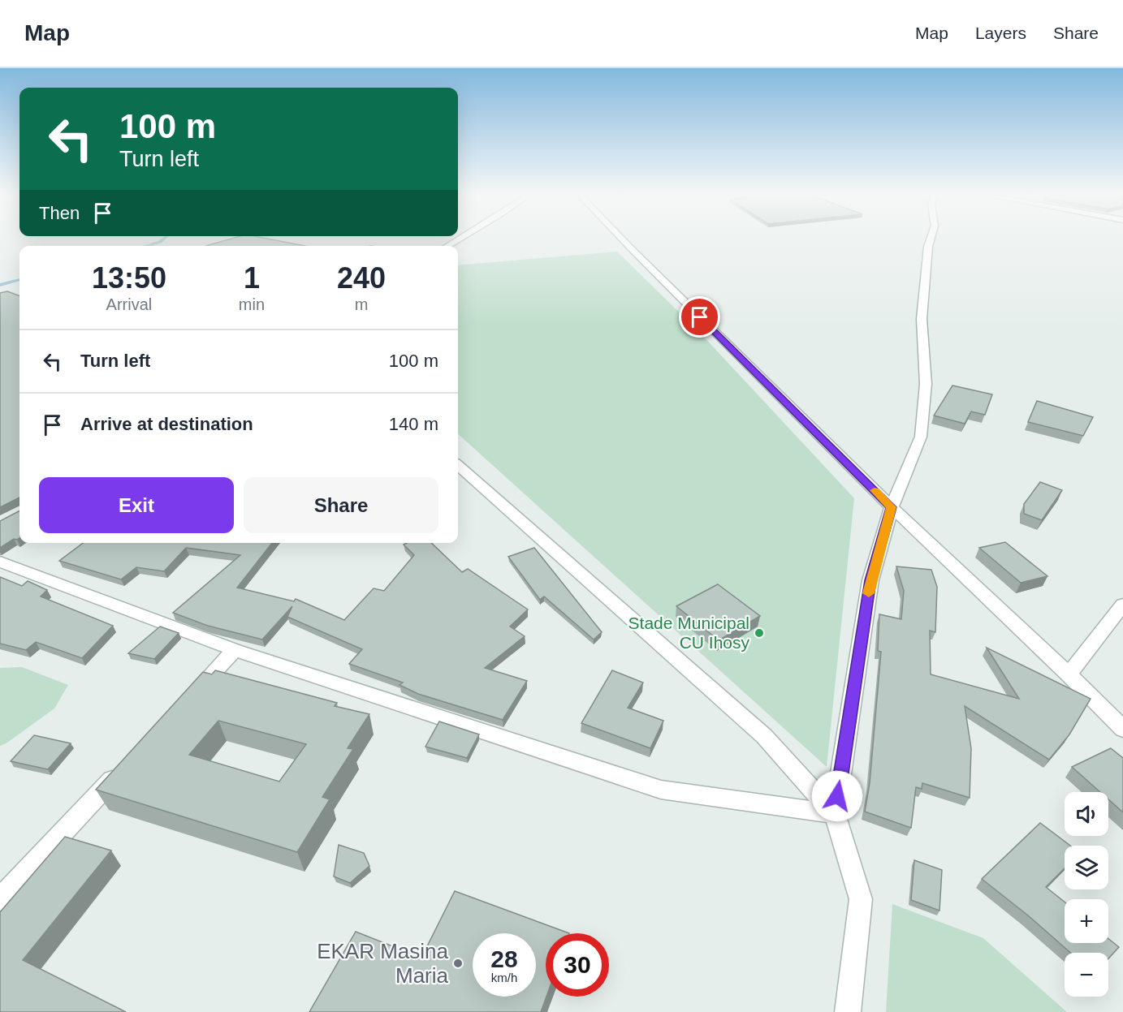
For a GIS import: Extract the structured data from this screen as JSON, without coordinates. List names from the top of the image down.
{
  "places": ["Stade Municipal CU Ihosy", "EKAR Masina Maria"],
  "page": {
    "header": "Map",
    "nav": ["Map", "Layers", "Share"],
    "turn": ["100 m", "Turn left"],
    "then": "Then",
    "eta": [
      "13:50",
      "Arrival",
      "1",
      "min",
      "240",
      "m"
    ],
    "list": [
      {
        "name": "Turn left",
        "value": "100 m"
      },
      {
        "name": "Arrive at destination",
        "value": "140 m"
      }
    ],
    "buttons": ["Exit", "Share"],
    "map_buttons": ["+", "−"],
    "speed": "28 km/h",
    "limit": "30"
  }
}
